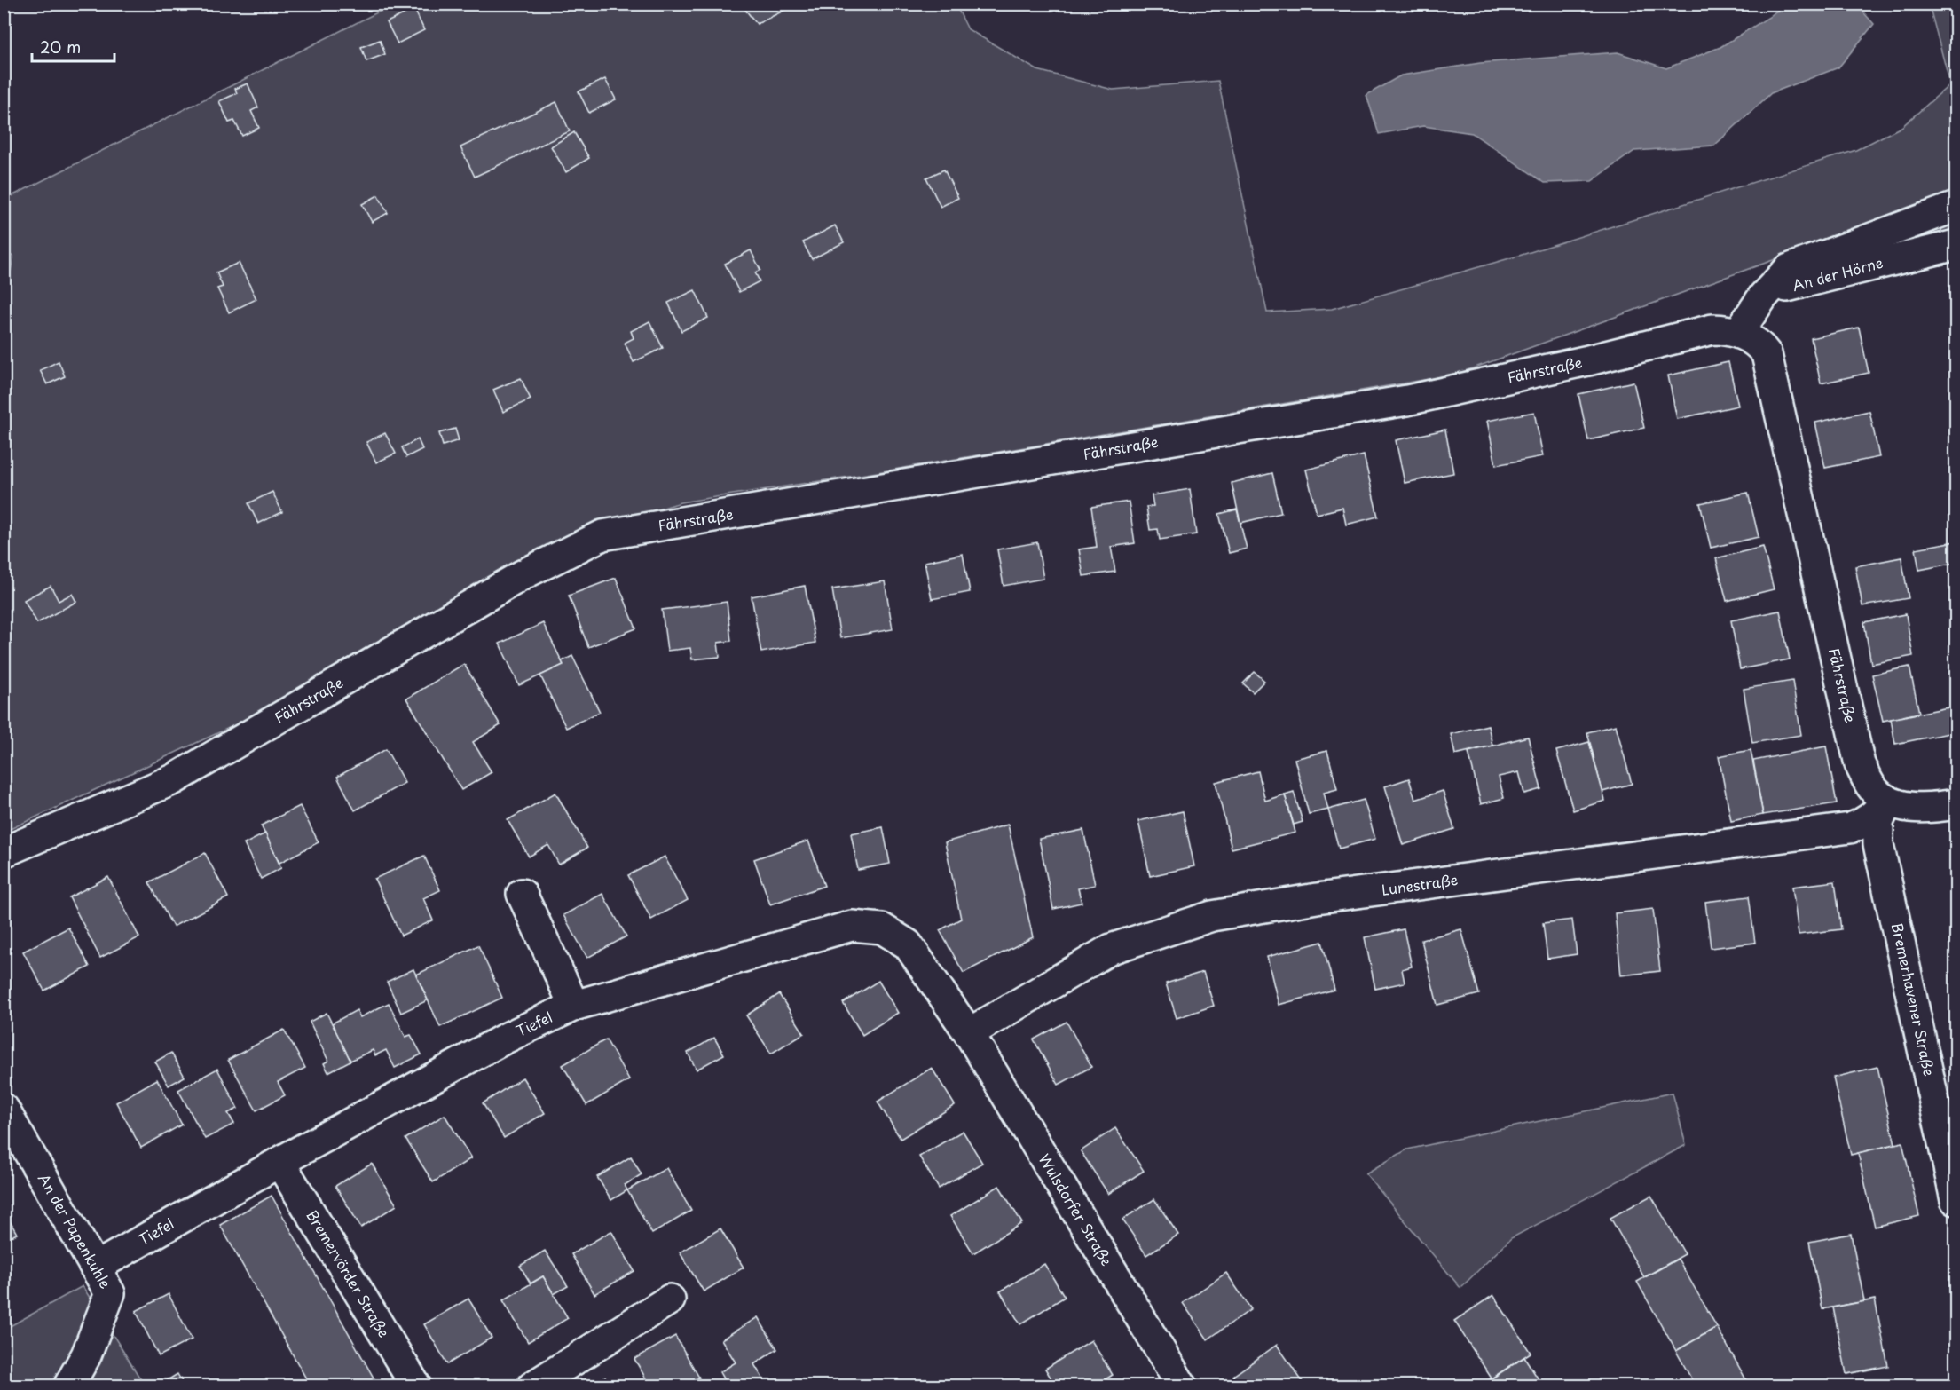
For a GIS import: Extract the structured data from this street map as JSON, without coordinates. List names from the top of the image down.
{
  "streets": {
    "street": [
      "An der Hörne",
      "Fährstraße",
      "Lunestraße",
      "Bremerhavener Straße",
      "Tiefel",
      "Wulsdorfer Straße",
      "An der Papenkuhle",
      "Bremervörder Straße"
    ]
  },
  "crossings": [
    ["Fährstraße", "Lunestraße"],
    ["Fährstraße", "Bremerhavener Straße"],
    ["Lunestraße", "Bremerhavener Straße"],
    ["Lunestraße", "Tiefel"],
    ["Lunestraße", "Wulsdorfer Straße"],
    ["Tiefel", "Wulsdorfer Straße"],
    ["Tiefel", "An der Papenkuhle"],
    ["Tiefel", "Bremervörder Straße"]
  ],
  "scale_bar": "20 m"
}
